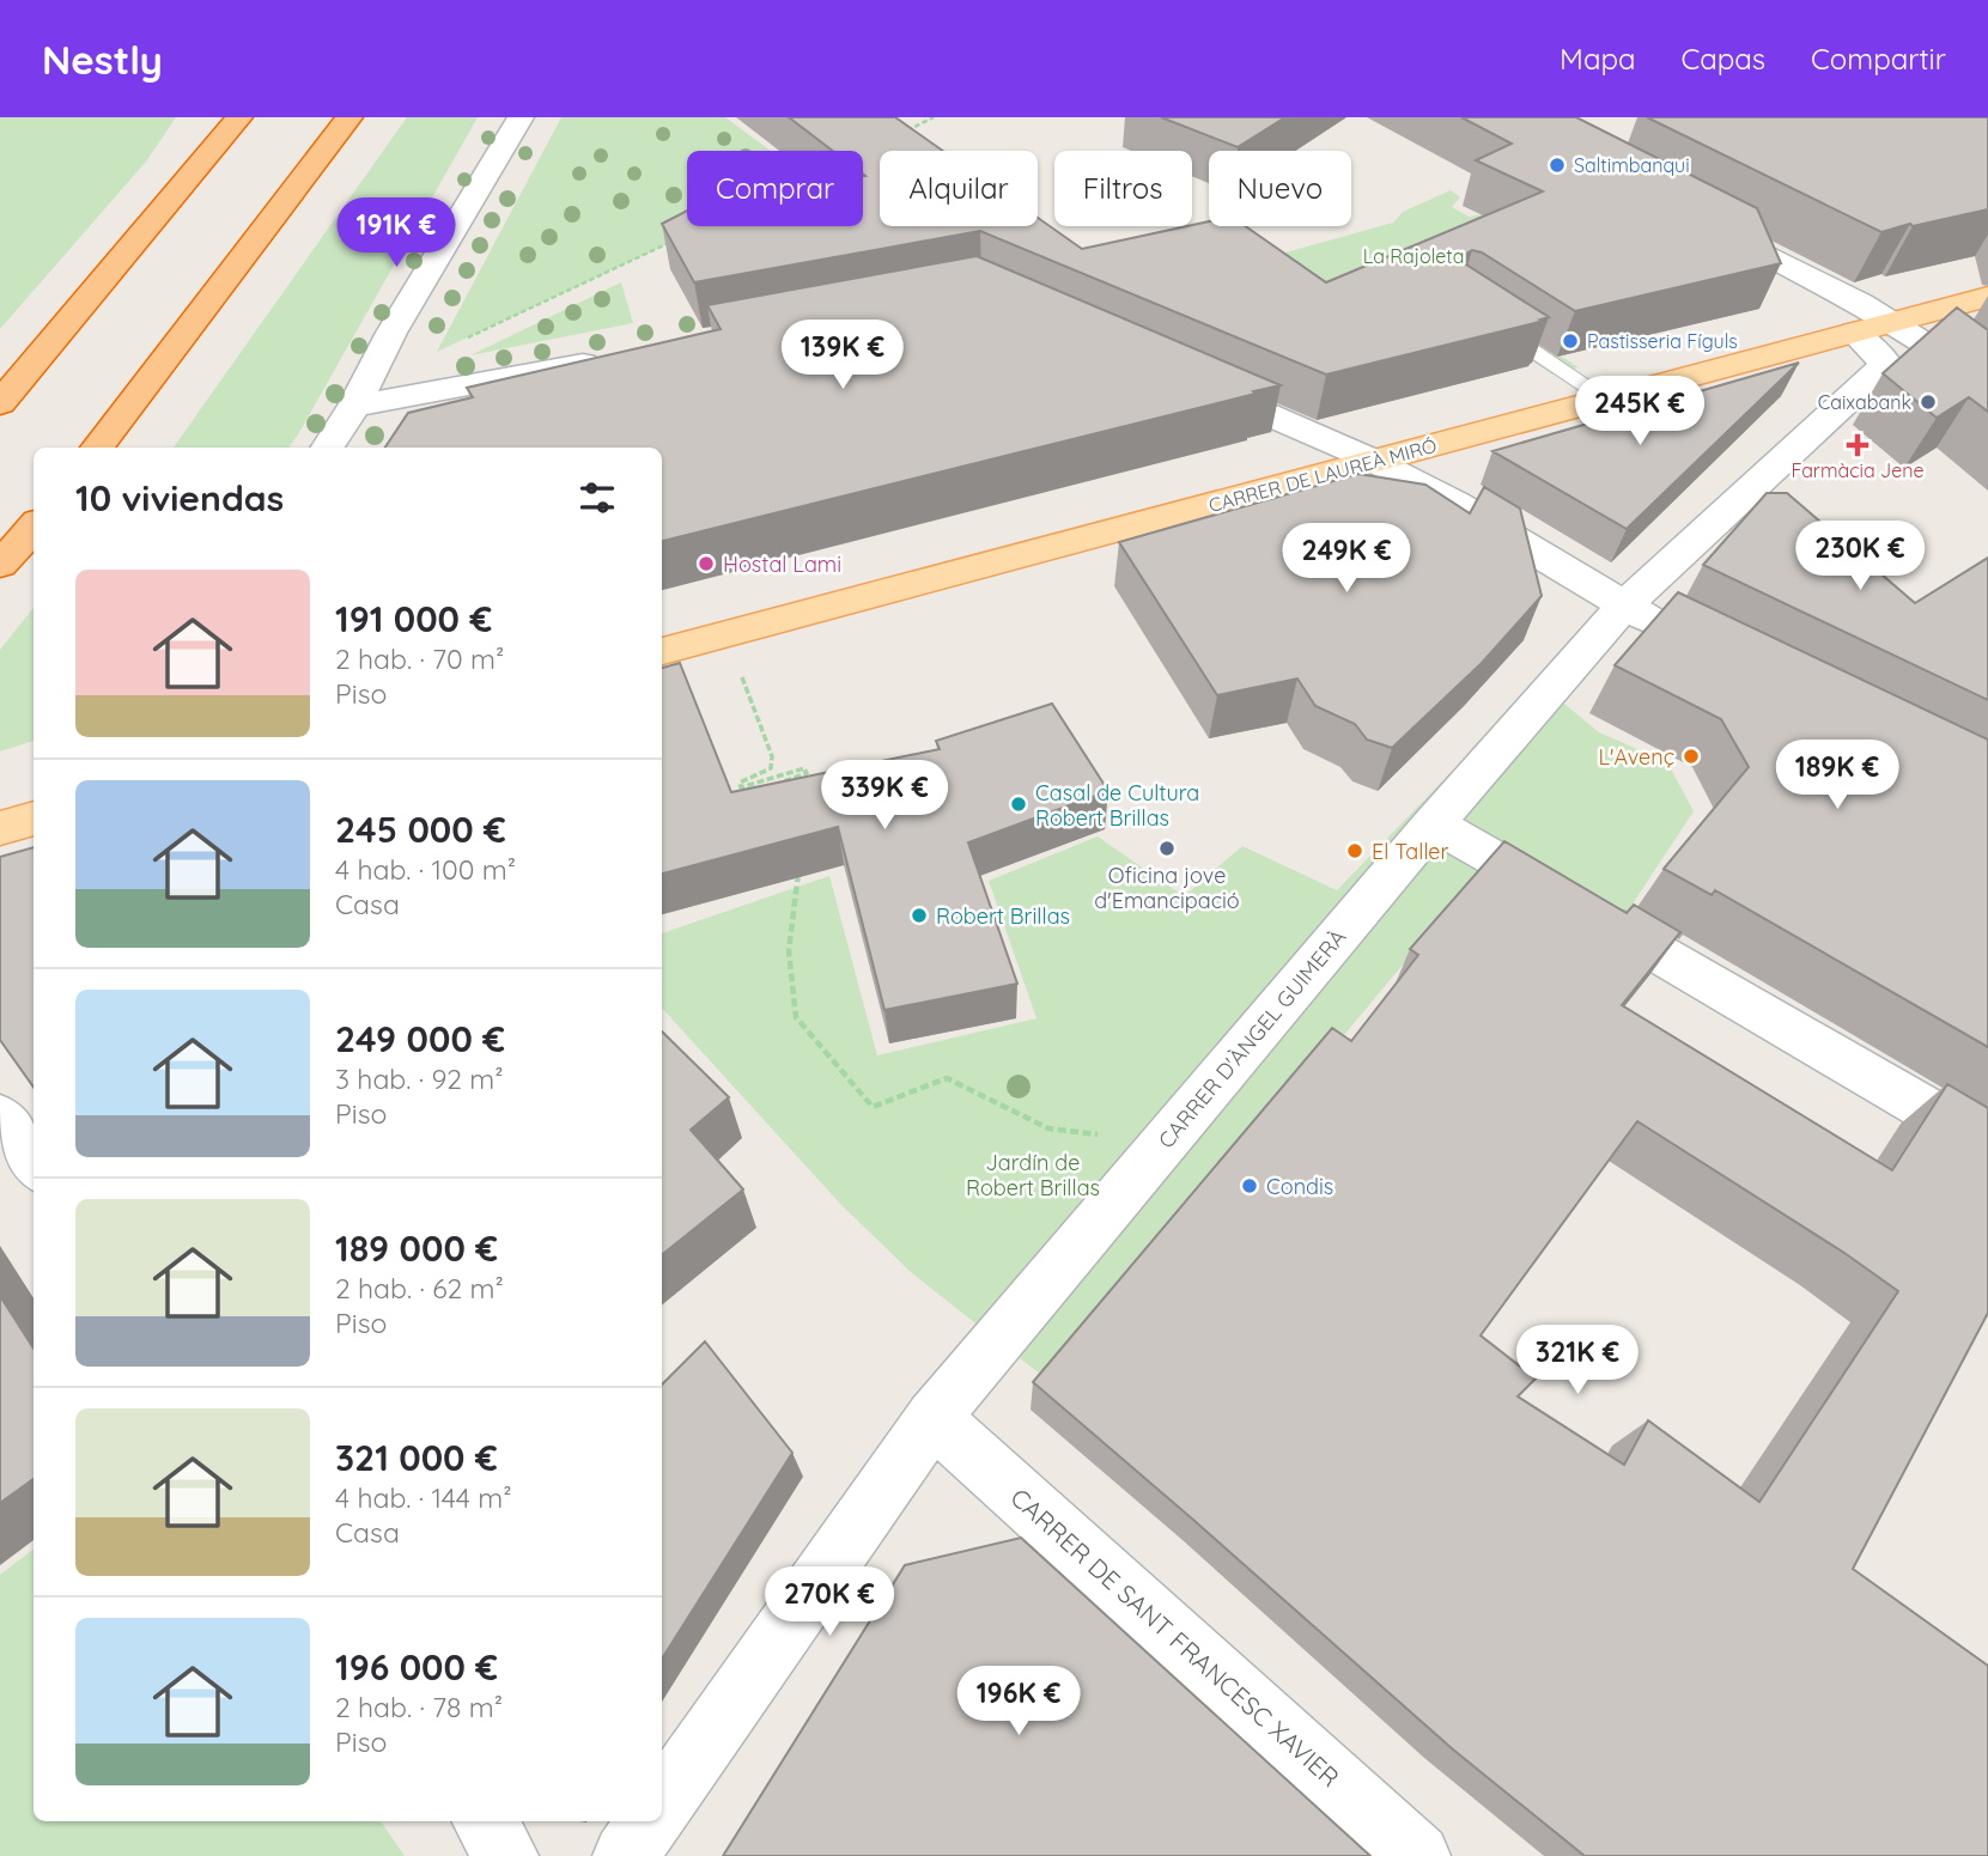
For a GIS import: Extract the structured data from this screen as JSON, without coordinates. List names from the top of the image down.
{
  "streets": {
    "main road": ["CARRER DE LAUREÀ MIRÓ"],
    "street": ["CARRER D'ÀNGEL GUIMERÀ", "CARRER DE SANT FRANCESC XAVIER"]
  },
  "crossings": [
    ["CARRER DE LAUREÀ MIRÓ", "CARRER D'ÀNGEL GUIMERÀ"],
    ["CARRER D'ÀNGEL GUIMERÀ", "CARRER DE SANT FRANCESC XAVIER"]
  ],
  "parks": ["La Rajoleta", "Jardín de Robert Brillas"],
  "places": {
    "other": [
      "Saltimbanqui",
      "Pastisseria Fíguls",
      "Caixabank",
      "Hostal Lami",
      "L'Avenç",
      "Casal de Cultura Robert Brillas",
      "Oficina jove d'Emancipació",
      "El Taller",
      "Robert Brillas",
      "Condis"
    ],
    "health": ["Farmàcia Jene"]
  },
  "page": {
    "header": "Nestly",
    "nav": ["Mapa", "Capas", "Compartir"],
    "chip": [
      "Comprar",
      "Alquilar",
      "Filtros",
      "Nuevo"
    ],
    "price": [
      "191K €",
      "139K €",
      "245K €",
      "230K €",
      "249K €",
      "189K €",
      "339K €",
      "321K €",
      "270K €",
      "196K €"
    ],
    "heading": "10 viviendas",
    "list": [
      {
        "name": "191 000 €",
        "note": "2 hab. · 70 m² · Piso"
      },
      {
        "name": "245 000 €",
        "note": "4 hab. · 100 m² · Casa"
      },
      {
        "name": "249 000 €",
        "note": "3 hab. · 92 m² · Piso"
      },
      {
        "name": "189 000 €",
        "note": "2 hab. · 62 m² · Piso"
      },
      {
        "name": "321 000 €",
        "note": "4 hab. · 144 m² · Casa"
      },
      {
        "name": "196 000 €",
        "note": "2 hab. · 78 m² · Piso"
      }
    ]
  }
}
